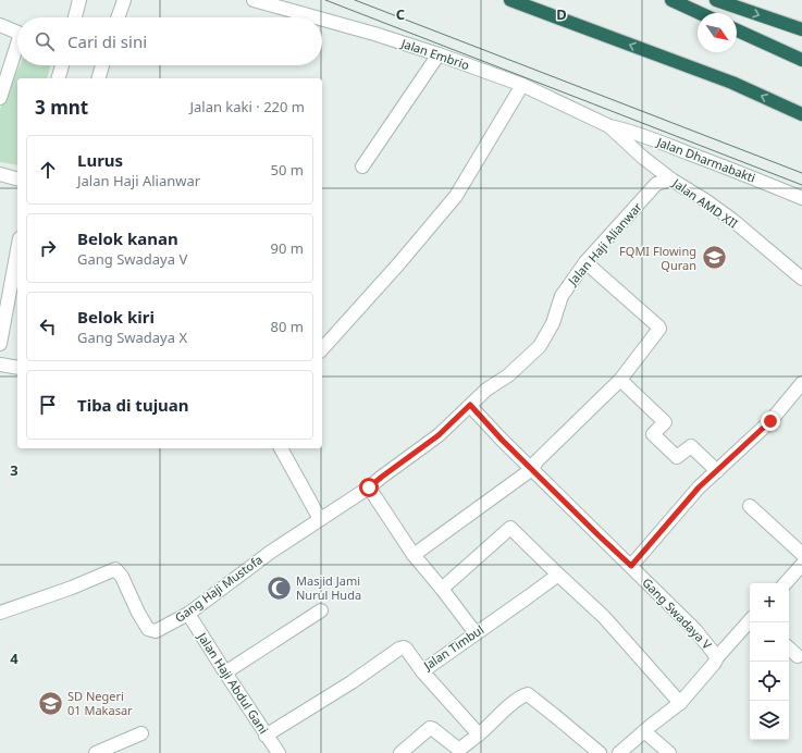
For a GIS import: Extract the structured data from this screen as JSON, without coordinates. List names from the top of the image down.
{
  "streets": {
    "street": [
      "Jalan Embrio",
      "Jalan Dharmabakti",
      "Jalan AMD XII",
      "Jalan Haji Alianwar",
      "Gang Haji Mustofa",
      "Gang Swadaya V",
      "Jalan Timbul",
      "Jalan Haji Abdul Gani"
    ]
  },
  "crossings": [
    ["Jalan Embrio", "Jalan Dharmabakti"],
    ["Jalan Embrio", "Jalan AMD XII"],
    ["Jalan Dharmabakti", "Jalan AMD XII"],
    ["Jalan AMD XII", "Jalan Haji Alianwar"],
    ["Jalan Haji Alianwar", "Gang Haji Mustofa"],
    ["Jalan Haji Alianwar", "Gang Swadaya V"],
    ["Gang Haji Mustofa", "Jalan Haji Abdul Gani"],
    ["Jalan Timbul", "Jalan Haji Abdul Gani"]
  ],
  "places": {
    "school or university": ["FQMI Flowing Quran", "SD Negeri 01 Makasar"],
    "mosque": ["Masjid Jami Nurul Huda"]
  },
  "north": "bottom right",
  "page": {
    "search": "Cari di sini",
    "heading": ["3 mnt", "Jalan kaki · 220 m"],
    "list": [
      ["Lurus", "Jalan Haji Alianwar", "50 m"],
      ["Belok kanan", "Gang Swadaya V", "90 m"],
      ["Belok kiri", "Gang Swadaya X", "80 m"],
      "Tiba di tujuan"
    ],
    "map_buttons": ["+", "−"]
  },
  "grid": {
    "columns": ["C", "D"],
    "rows": ["3", "4"]
  }
}
